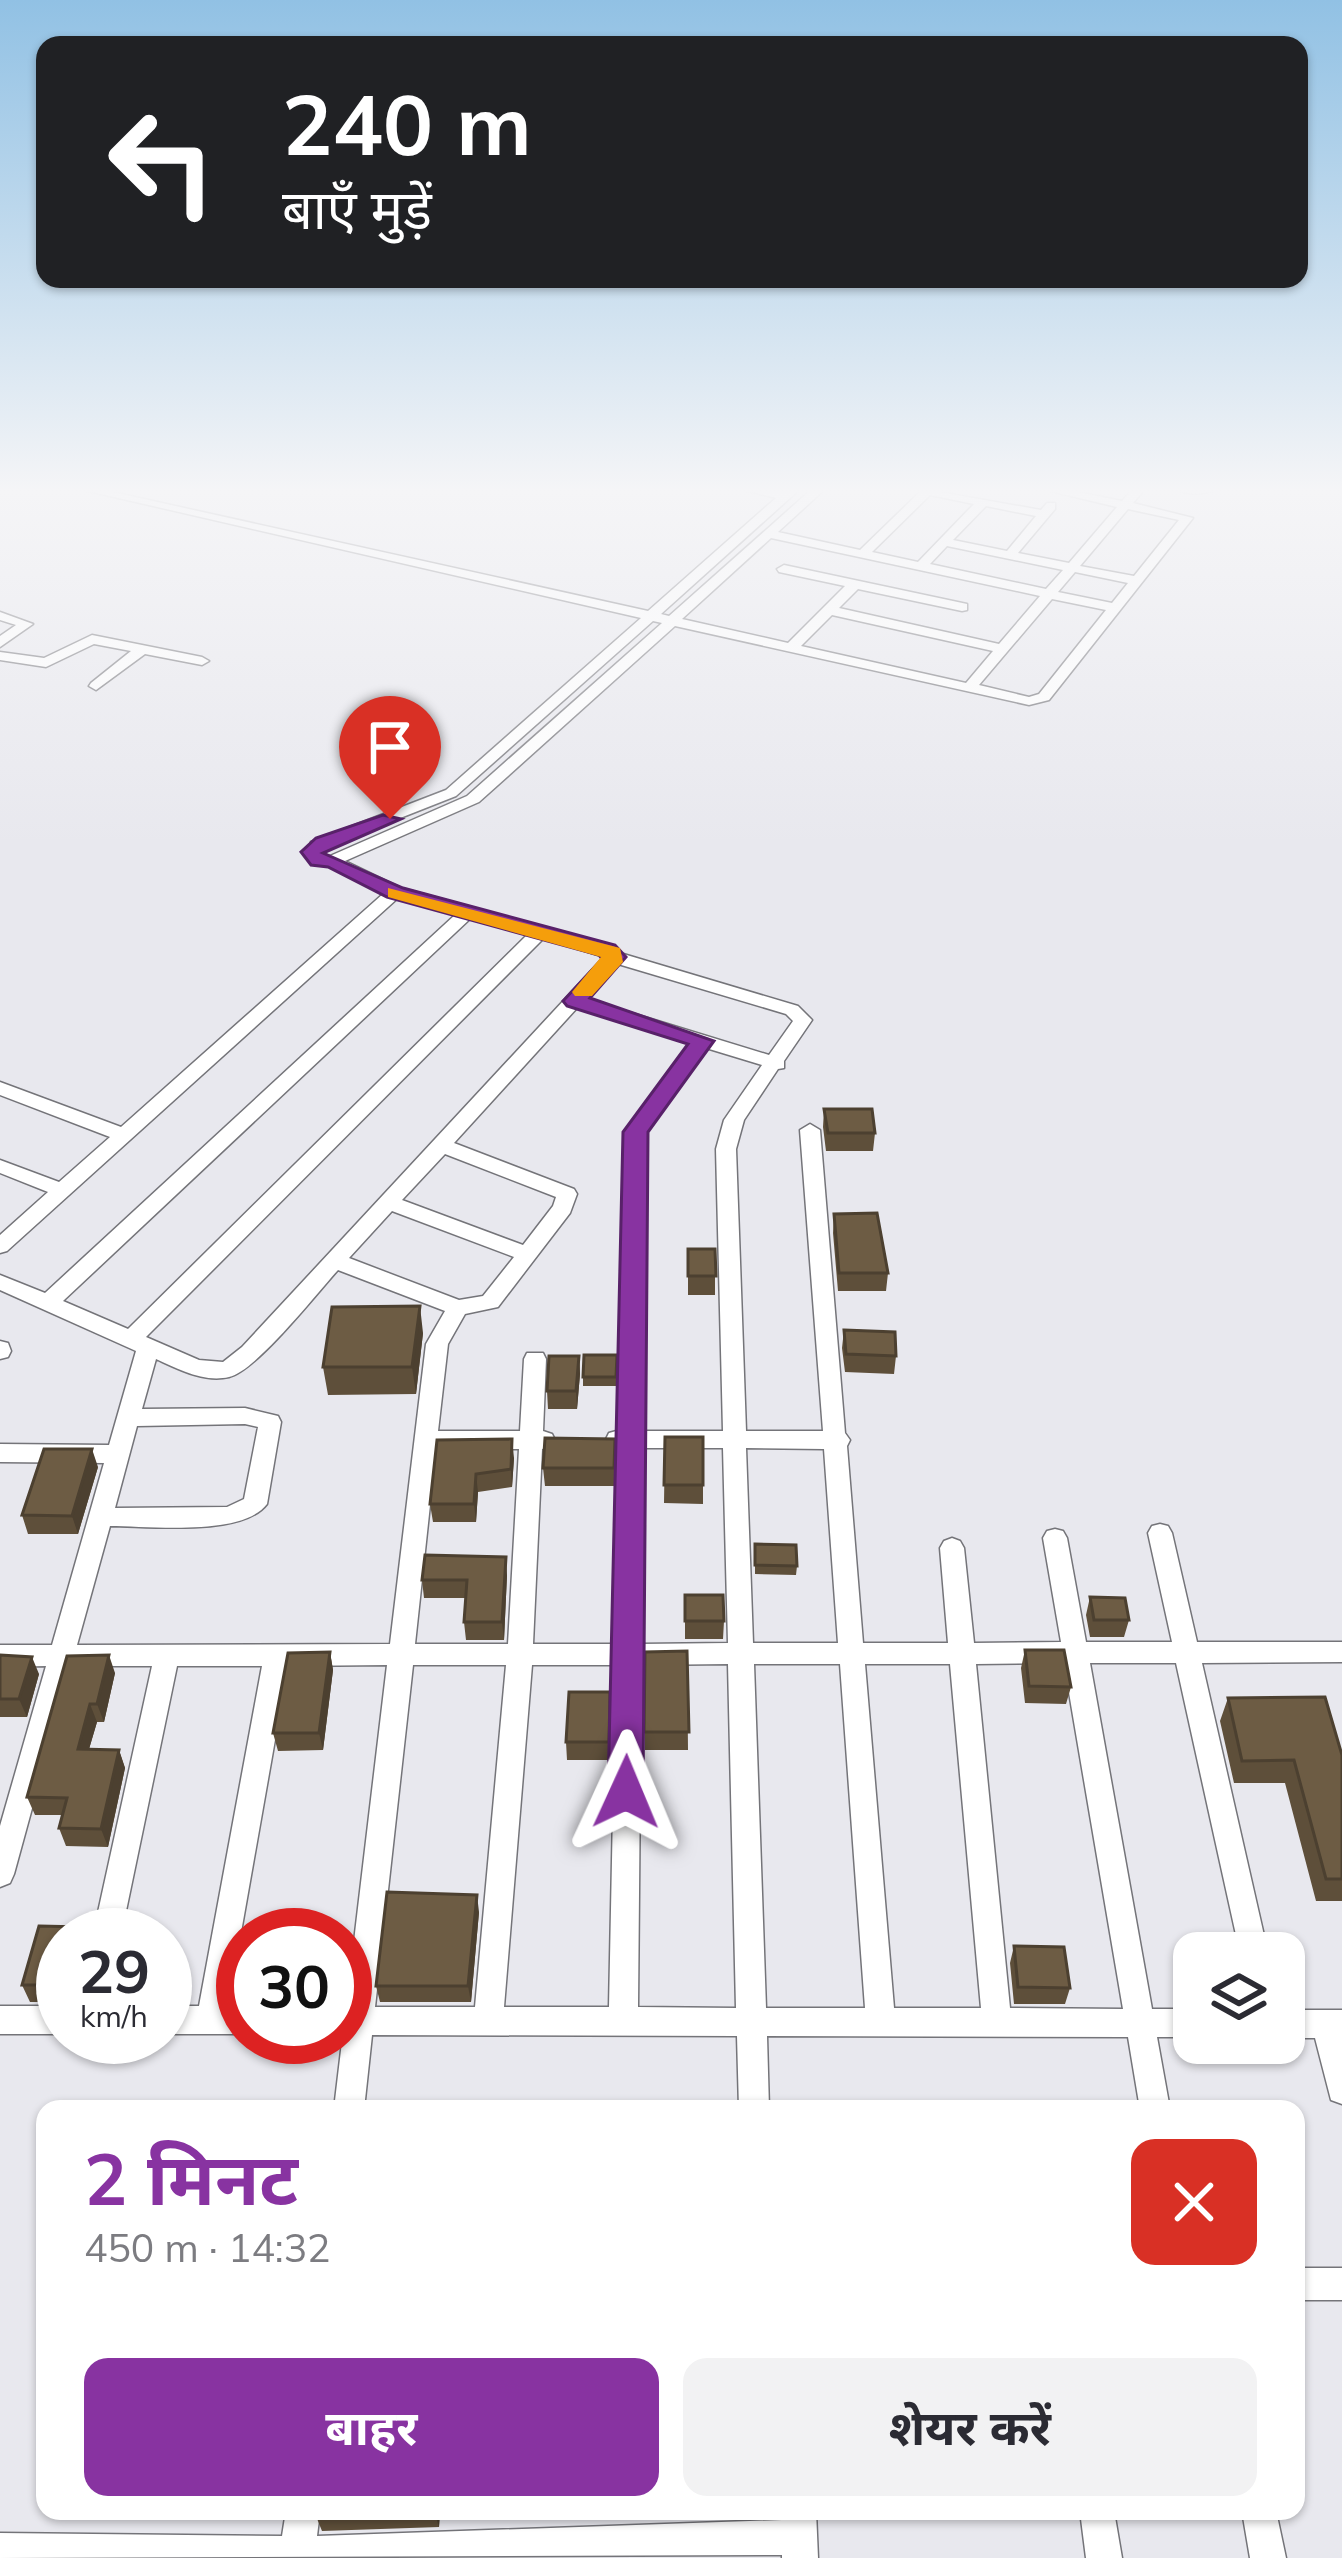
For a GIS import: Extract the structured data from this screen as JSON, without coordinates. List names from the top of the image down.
{
  "page": {
    "turn": ["240 m", "बाएँ मुड़ें"],
    "speed": "29 km/h",
    "limit": "30",
    "heading": ["2 मिनट", "450 m · 14:32"],
    "buttons": ["बाहर", "शेयर करें"]
  }
}
